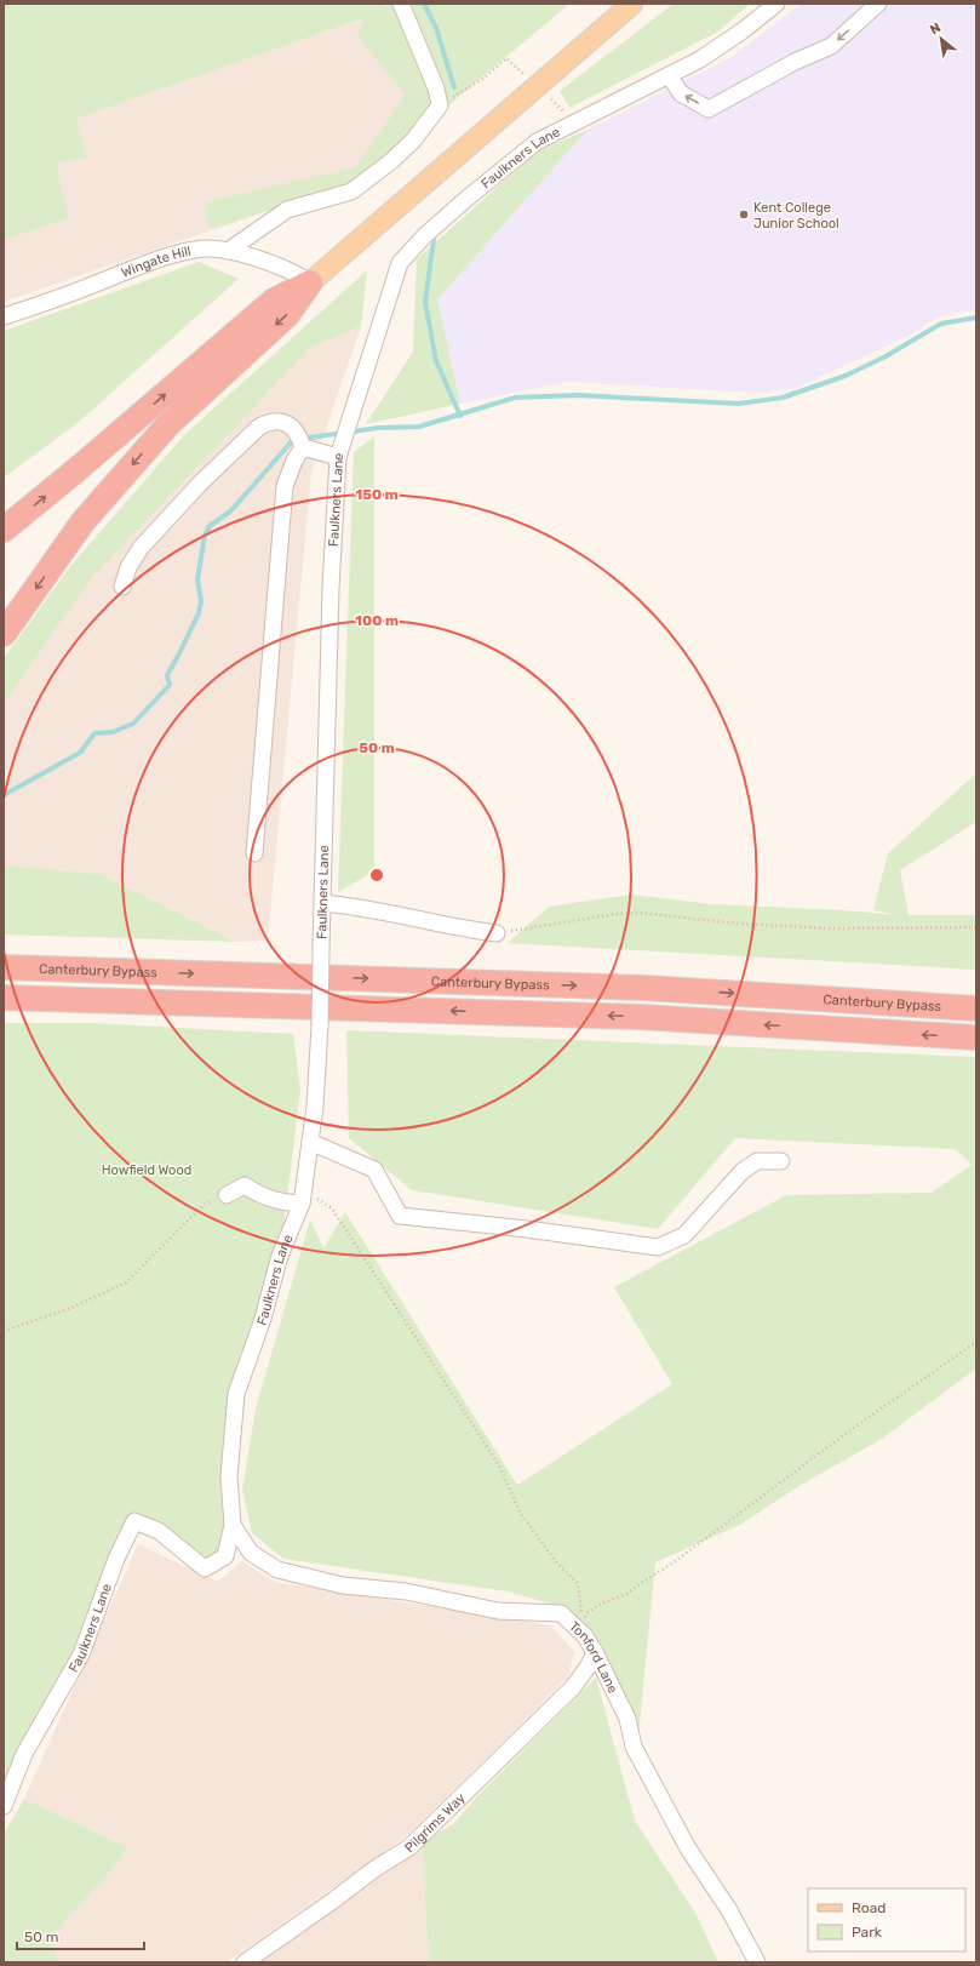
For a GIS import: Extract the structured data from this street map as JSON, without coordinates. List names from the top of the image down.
{
  "streets": {
    "highway": ["Canterbury Bypass"],
    "street": [
      "Faulkners Lane",
      "Wingate Hill",
      "Tonford Lane",
      "Pilgrims Way"
    ]
  },
  "crossings": [
    ["Faulkners Lane", "Tonford Lane"],
    ["Tonford Lane", "Pilgrims Way"]
  ],
  "parks": ["Howfield Wood"],
  "places": ["Kent College Junior School"],
  "legend": ["Road", "Park"],
  "scale_bar": "50 m",
  "north": "top left",
  "rings": ["150 m", "100 m", "50 m"]
}
